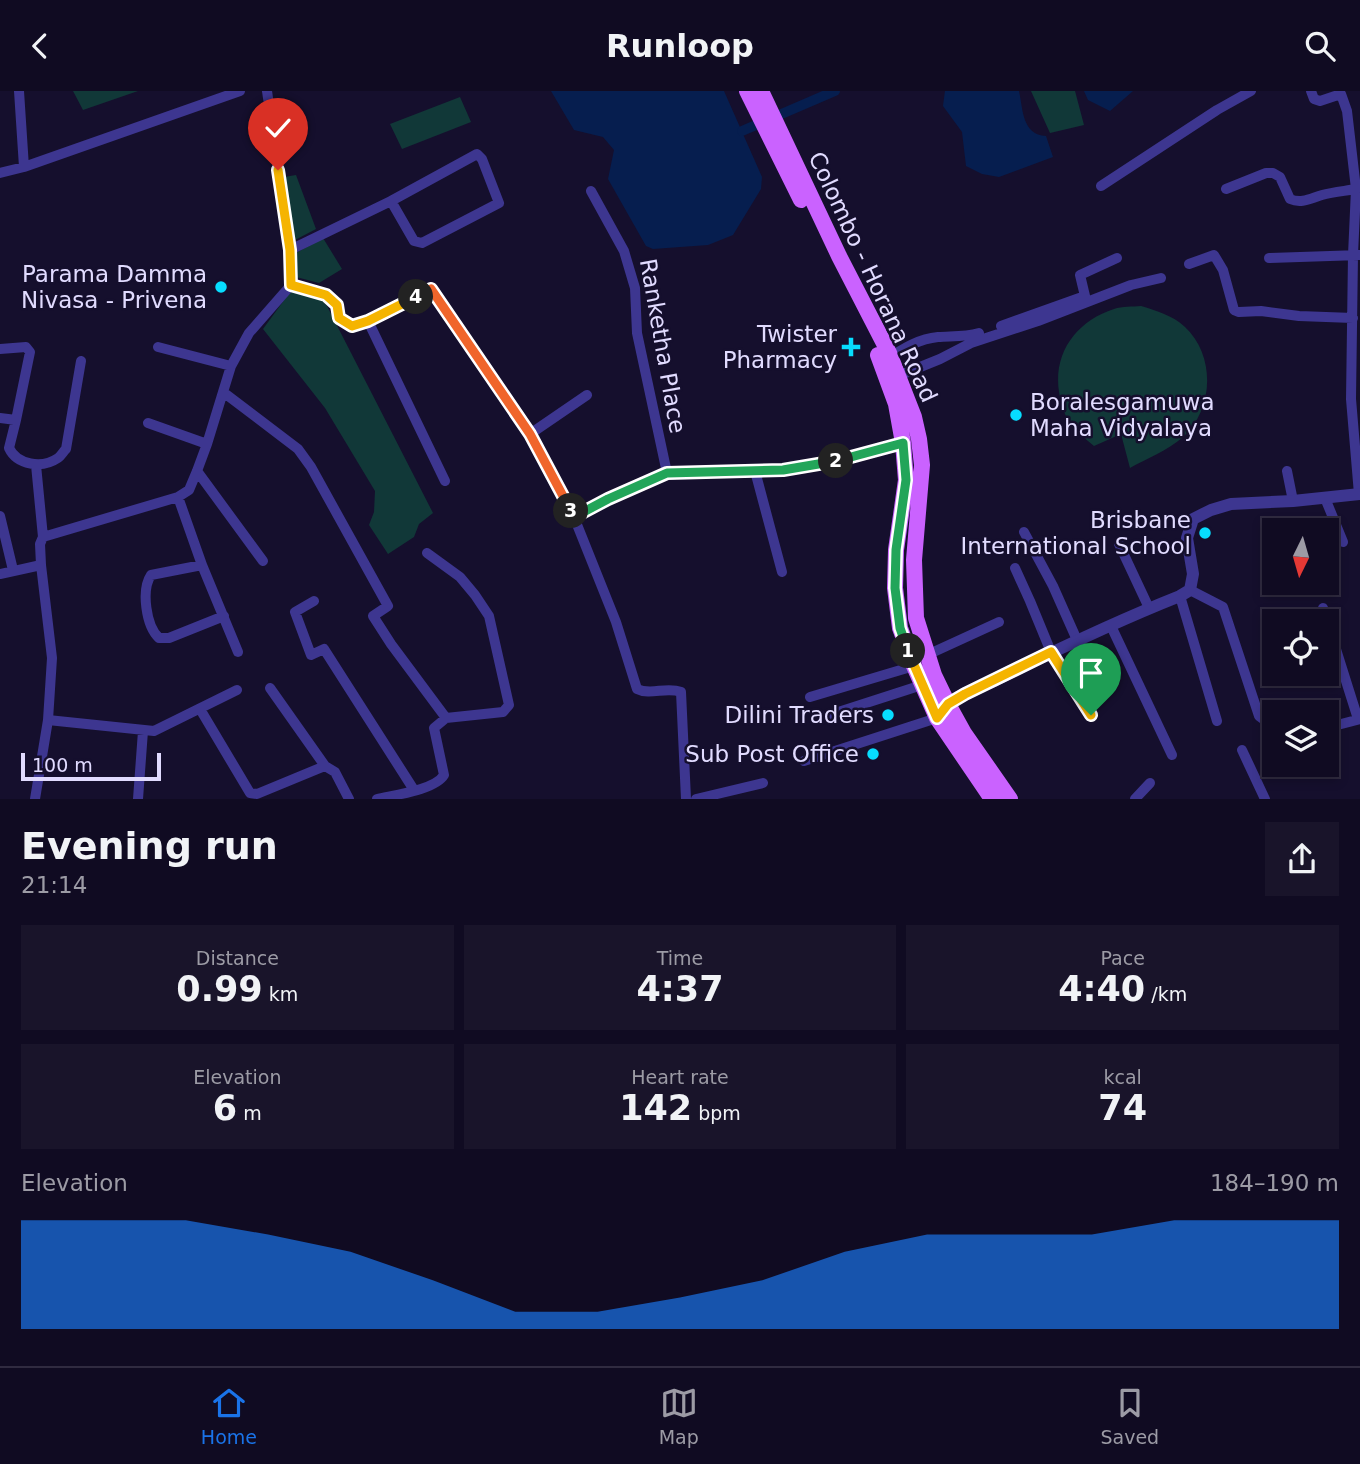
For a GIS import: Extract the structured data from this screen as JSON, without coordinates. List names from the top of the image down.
{
  "streets": {
    "main road": ["Colombo - Horana Road"],
    "street": ["Ranketha Place"]
  },
  "places": {
    "other": [
      "Parama Damma Nivasa - Privena",
      "Boralesgamuwa Maha Vidyalaya",
      "Brisbane International School",
      "Dilini Traders",
      "Sub Post Office"
    ],
    "health": ["Twister Pharmacy"]
  },
  "scale_bar": "100 m",
  "north": "bottom",
  "page": {
    "header": "Runloop",
    "pins": [
      "4",
      "2",
      "3",
      "1"
    ],
    "scale": "100 m",
    "heading": ["Evening run", "21:14"],
    "stats": [
      ["Distance", "0.99 km"],
      ["Time", "4:37"],
      ["Pace", "4:40 /km"],
      ["Elevation", "6 m"],
      ["Heart rate", "142 bpm"],
      ["kcal", "74"]
    ],
    "chart": ["Elevation", "184–190 m"],
    "tabs": ["Home", "Map", "Saved"]
  }
}
